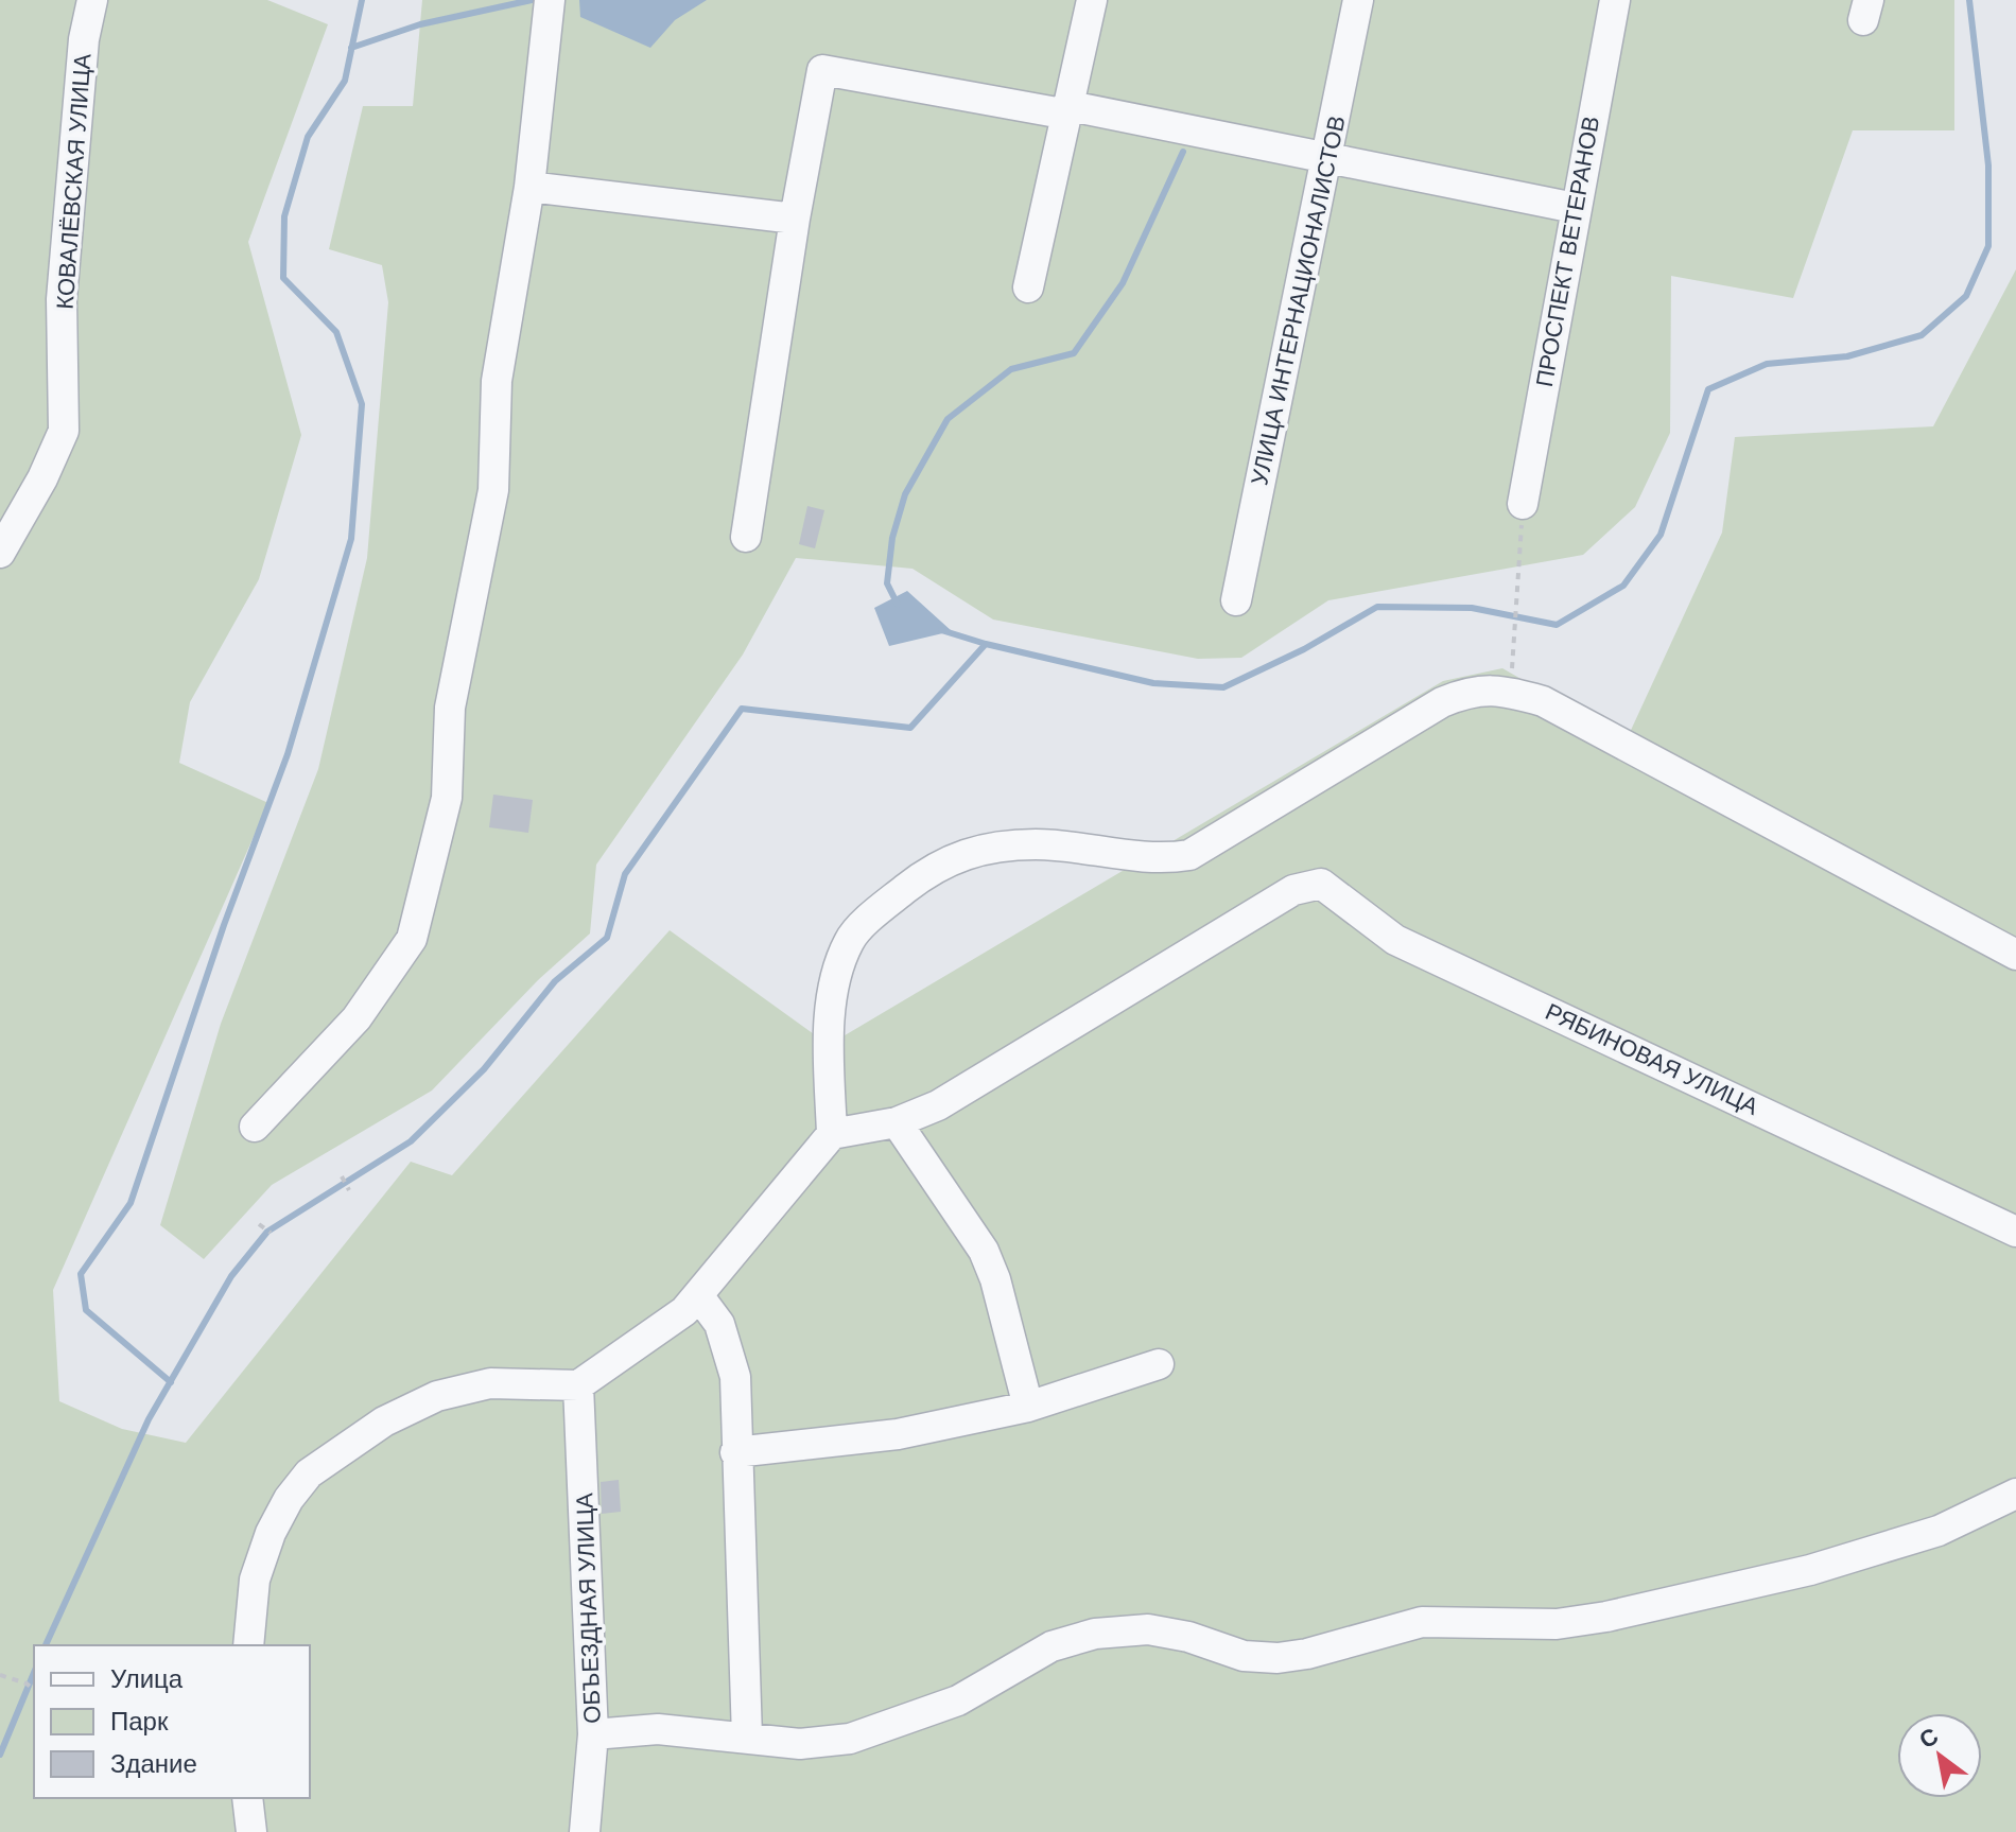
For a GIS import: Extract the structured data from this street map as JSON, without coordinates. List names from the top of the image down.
{
  "streets": {
    "street": [
      "КОВАЛЁВСКАЯ УЛИЦА",
      "ПРОСПЕКТ ВЕТЕРАНОВ",
      "УЛИЦА ИНТЕРНАЦИОНАЛИСТОВ",
      "РЯБИНОВАЯ УЛИЦА",
      "ОБЪЕЗДНАЯ УЛИЦА"
    ]
  },
  "legend": ["Улица", "Парк", "Здание"],
  "north": "top left"
}
